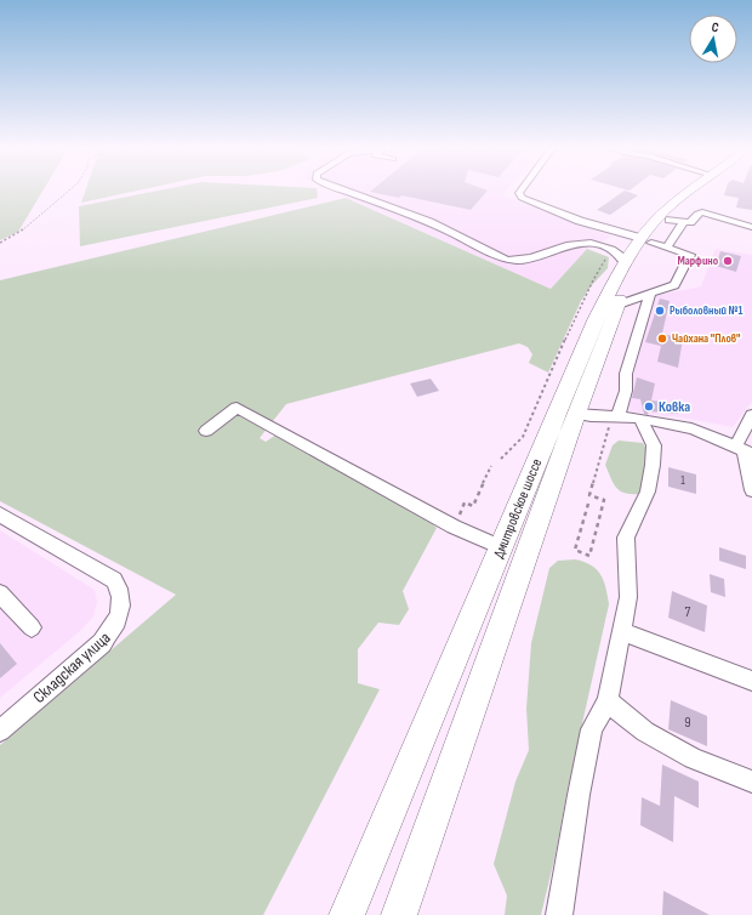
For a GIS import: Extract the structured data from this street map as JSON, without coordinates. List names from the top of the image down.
{
  "streets": {
    "highway": ["Дмитровское шоссе"],
    "street": ["Складская улица"]
  },
  "places": [
    "Марфино",
    "Рыболовный №1",
    "Чайхана \"Плов\"",
    "Ковка"
  ],
  "house_numbers": ["1", "7", "9"],
  "north": "top"
}
